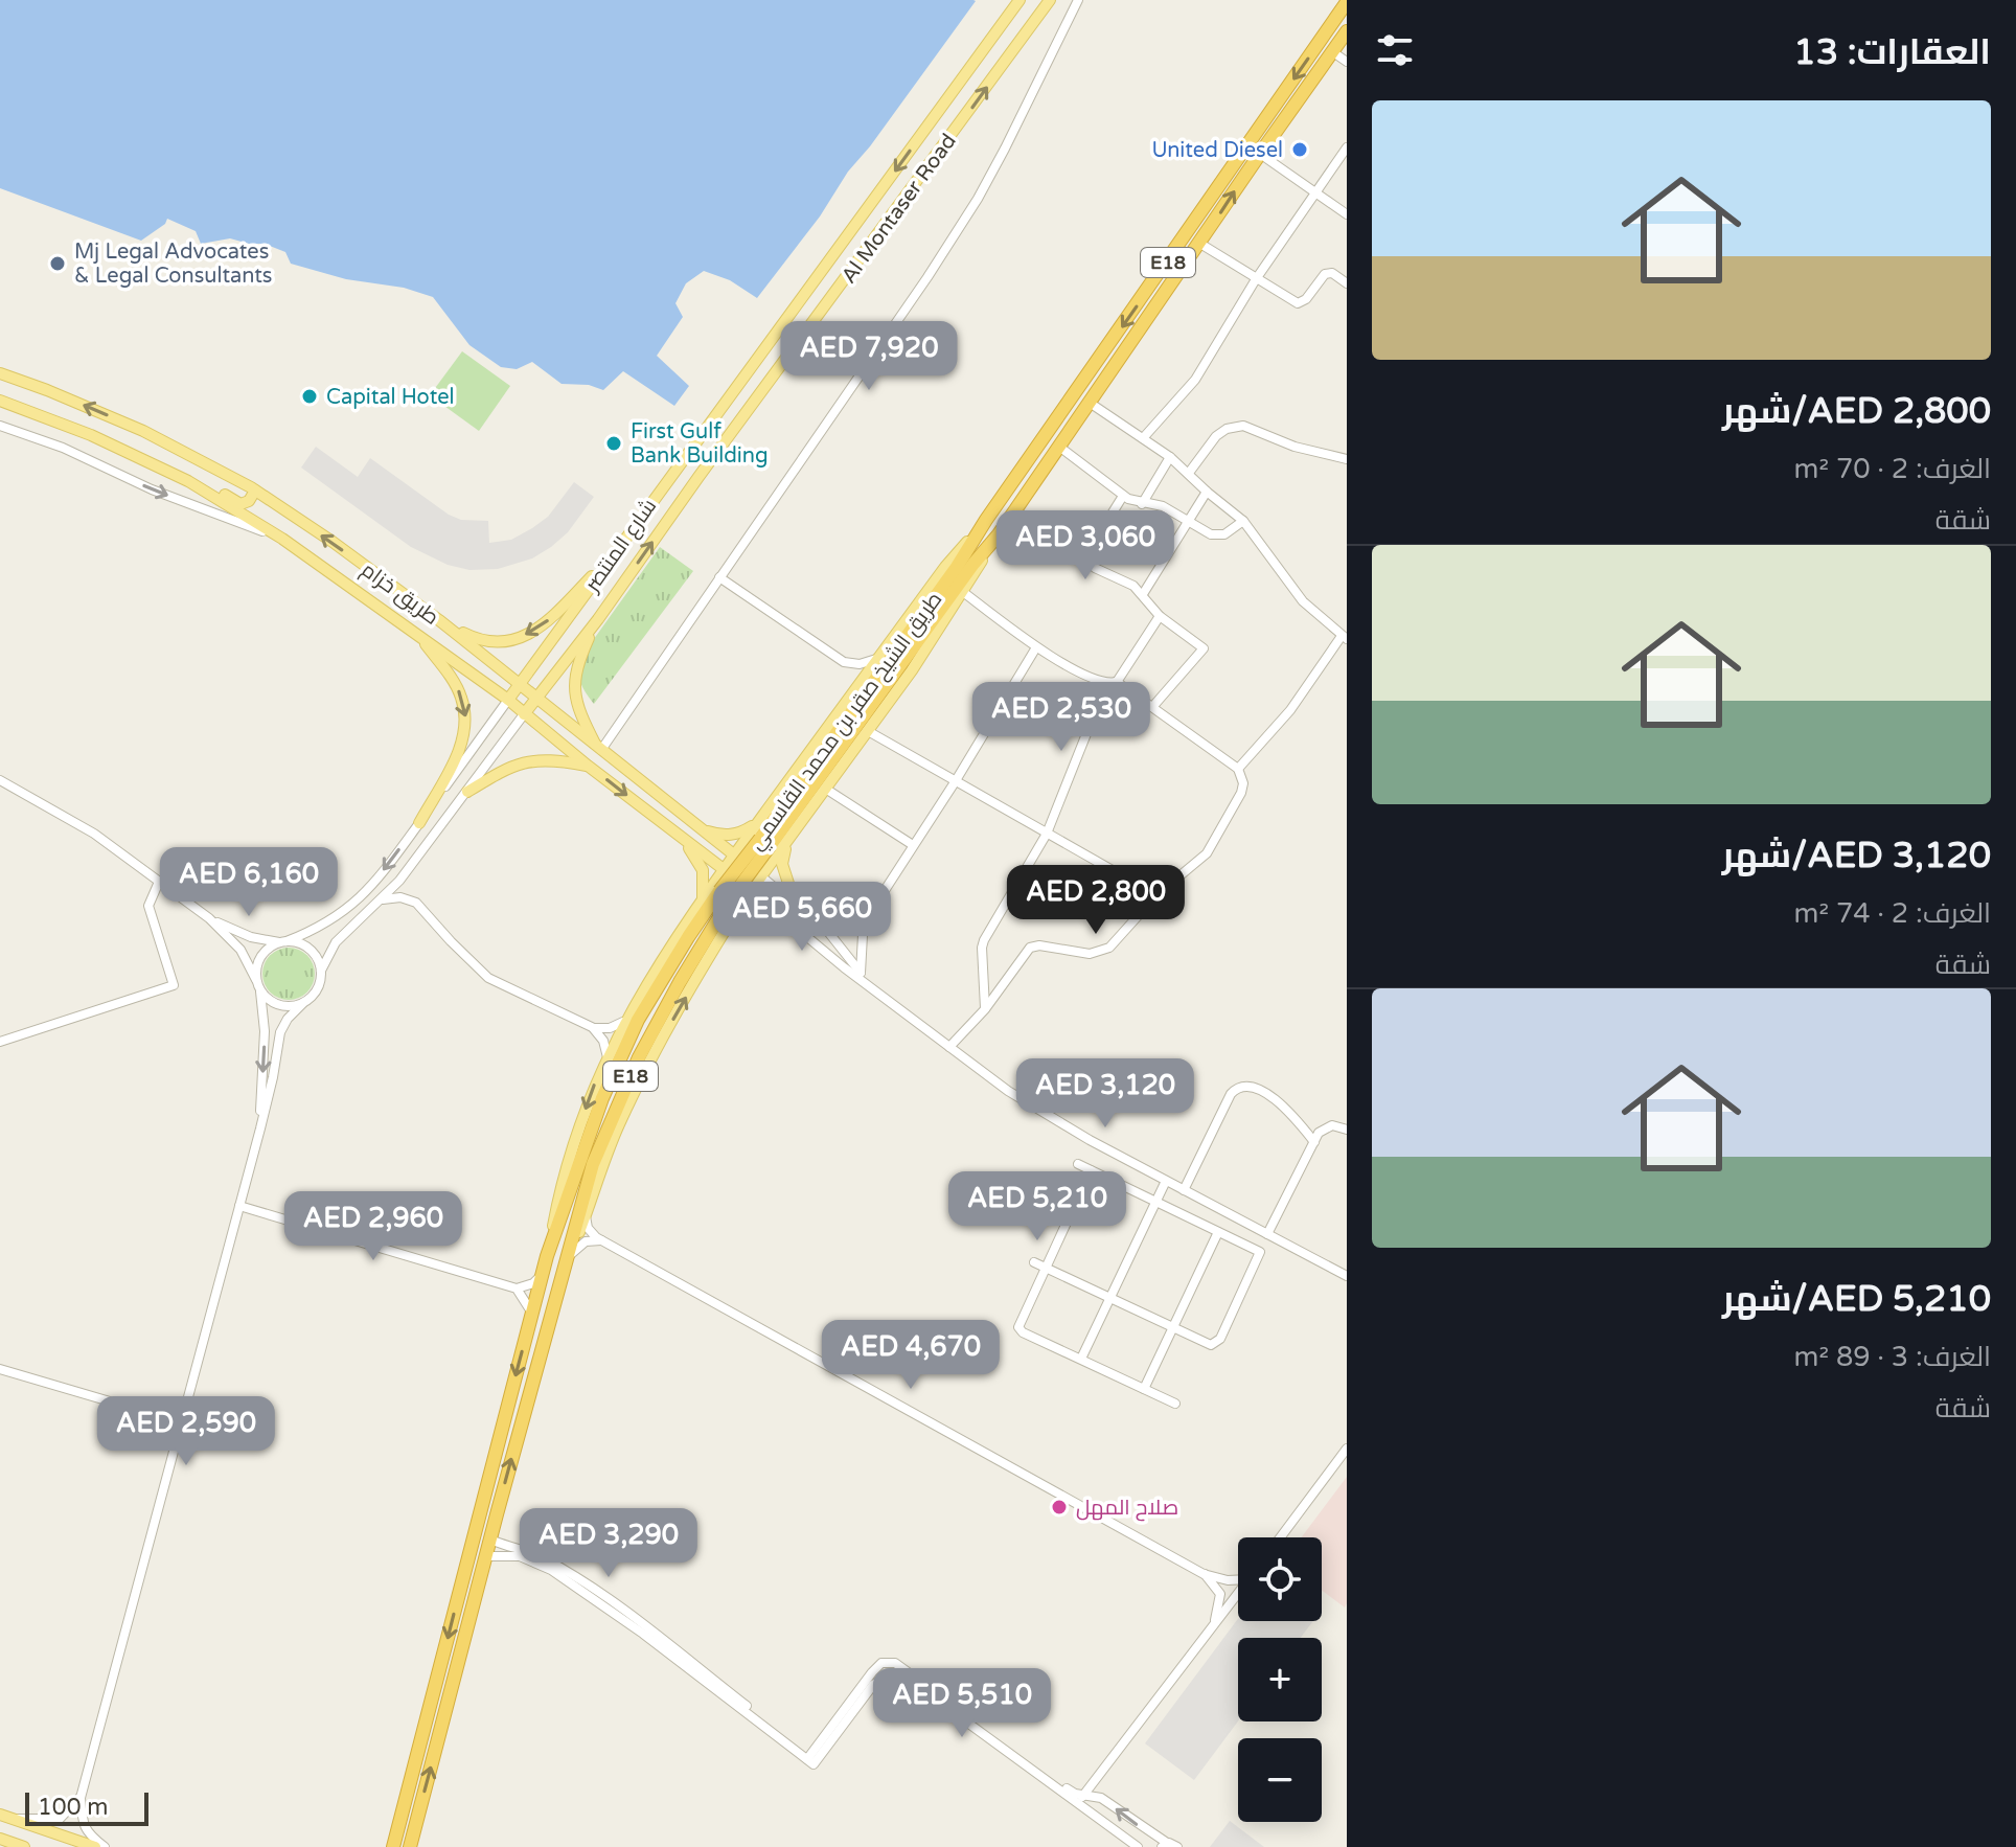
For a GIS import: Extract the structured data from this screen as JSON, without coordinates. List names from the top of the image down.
{
  "streets": {
    "highway": ["E18", "طريق الشيخ صقر بن محمد القاسمي"],
    "main road": ["Al Montaser Road", "شارع المنتصر", "طريق خزام"]
  },
  "crossings": [
    ["Al Montaser Road", "شارع المنتصر"],
    ["شارع المنتصر", "طريق خزام"]
  ],
  "one_way": ["Al Montaser Road", "شارع المنتصر"],
  "places": [
    "United Diesel",
    "Mj Legal Advocates & Legal Consultants",
    "Capital Hotel",
    "First Gulf Bank Building",
    "صلاح المهل"
  ],
  "scale_bar": "100 m",
  "page": {
    "heading": "العقارات: 13",
    "list": [
      {
        "name": "AED 2,800/شهر",
        "note": "الغرف: 2 · 70 m² · شقة"
      },
      {
        "name": "AED 3,120/شهر",
        "note": "الغرف: 2 · 74 m² · شقة"
      },
      {
        "name": "AED 5,210/شهر",
        "note": "الغرف: 3 · 89 m² · شقة"
      }
    ],
    "price": [
      "AED 7,920",
      "AED 3,060",
      "AED 2,530",
      "AED 6,160",
      "AED 2,800",
      "AED 5,660",
      "AED 3,120",
      "AED 5,210",
      "AED 2,960",
      "AED 4,670",
      "AED 2,590",
      "AED 3,290",
      "AED 5,510"
    ],
    "map_buttons": ["+", "−"],
    "scale": "100 m"
  }
}
